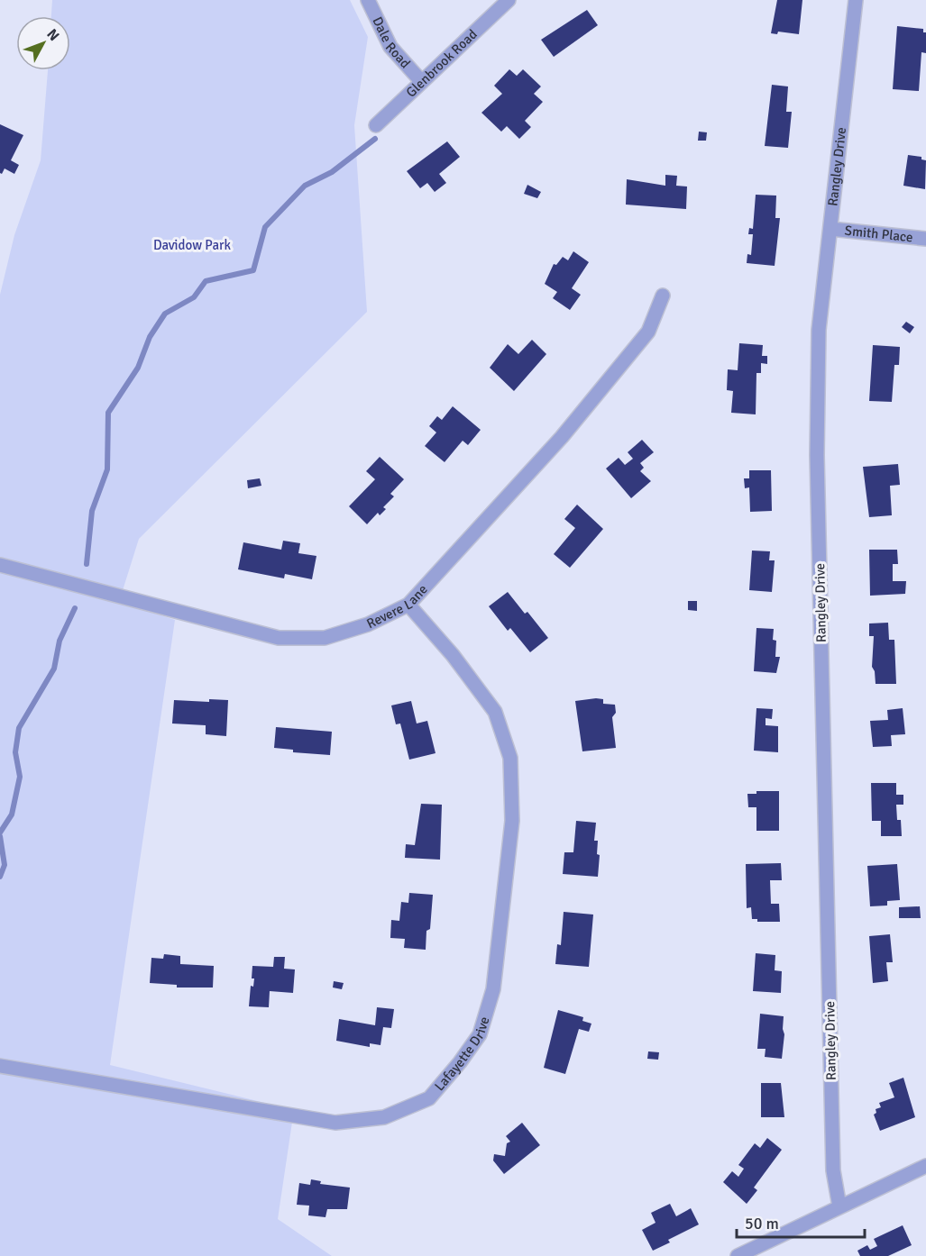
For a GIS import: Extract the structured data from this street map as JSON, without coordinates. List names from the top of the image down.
{
  "streets": {
    "street": [
      "Dale Road",
      "Glenbrook Road",
      "Rangley Drive",
      "Smith Place",
      "Revere Lane",
      "Lafayette Drive"
    ]
  },
  "crossings": [
    ["Dale Road", "Glenbrook Road"],
    ["Rangley Drive", "Smith Place"],
    ["Revere Lane", "Lafayette Drive"]
  ],
  "parks": ["Davidow Park"],
  "scale_bar": "50 m",
  "north": "top right"
}
